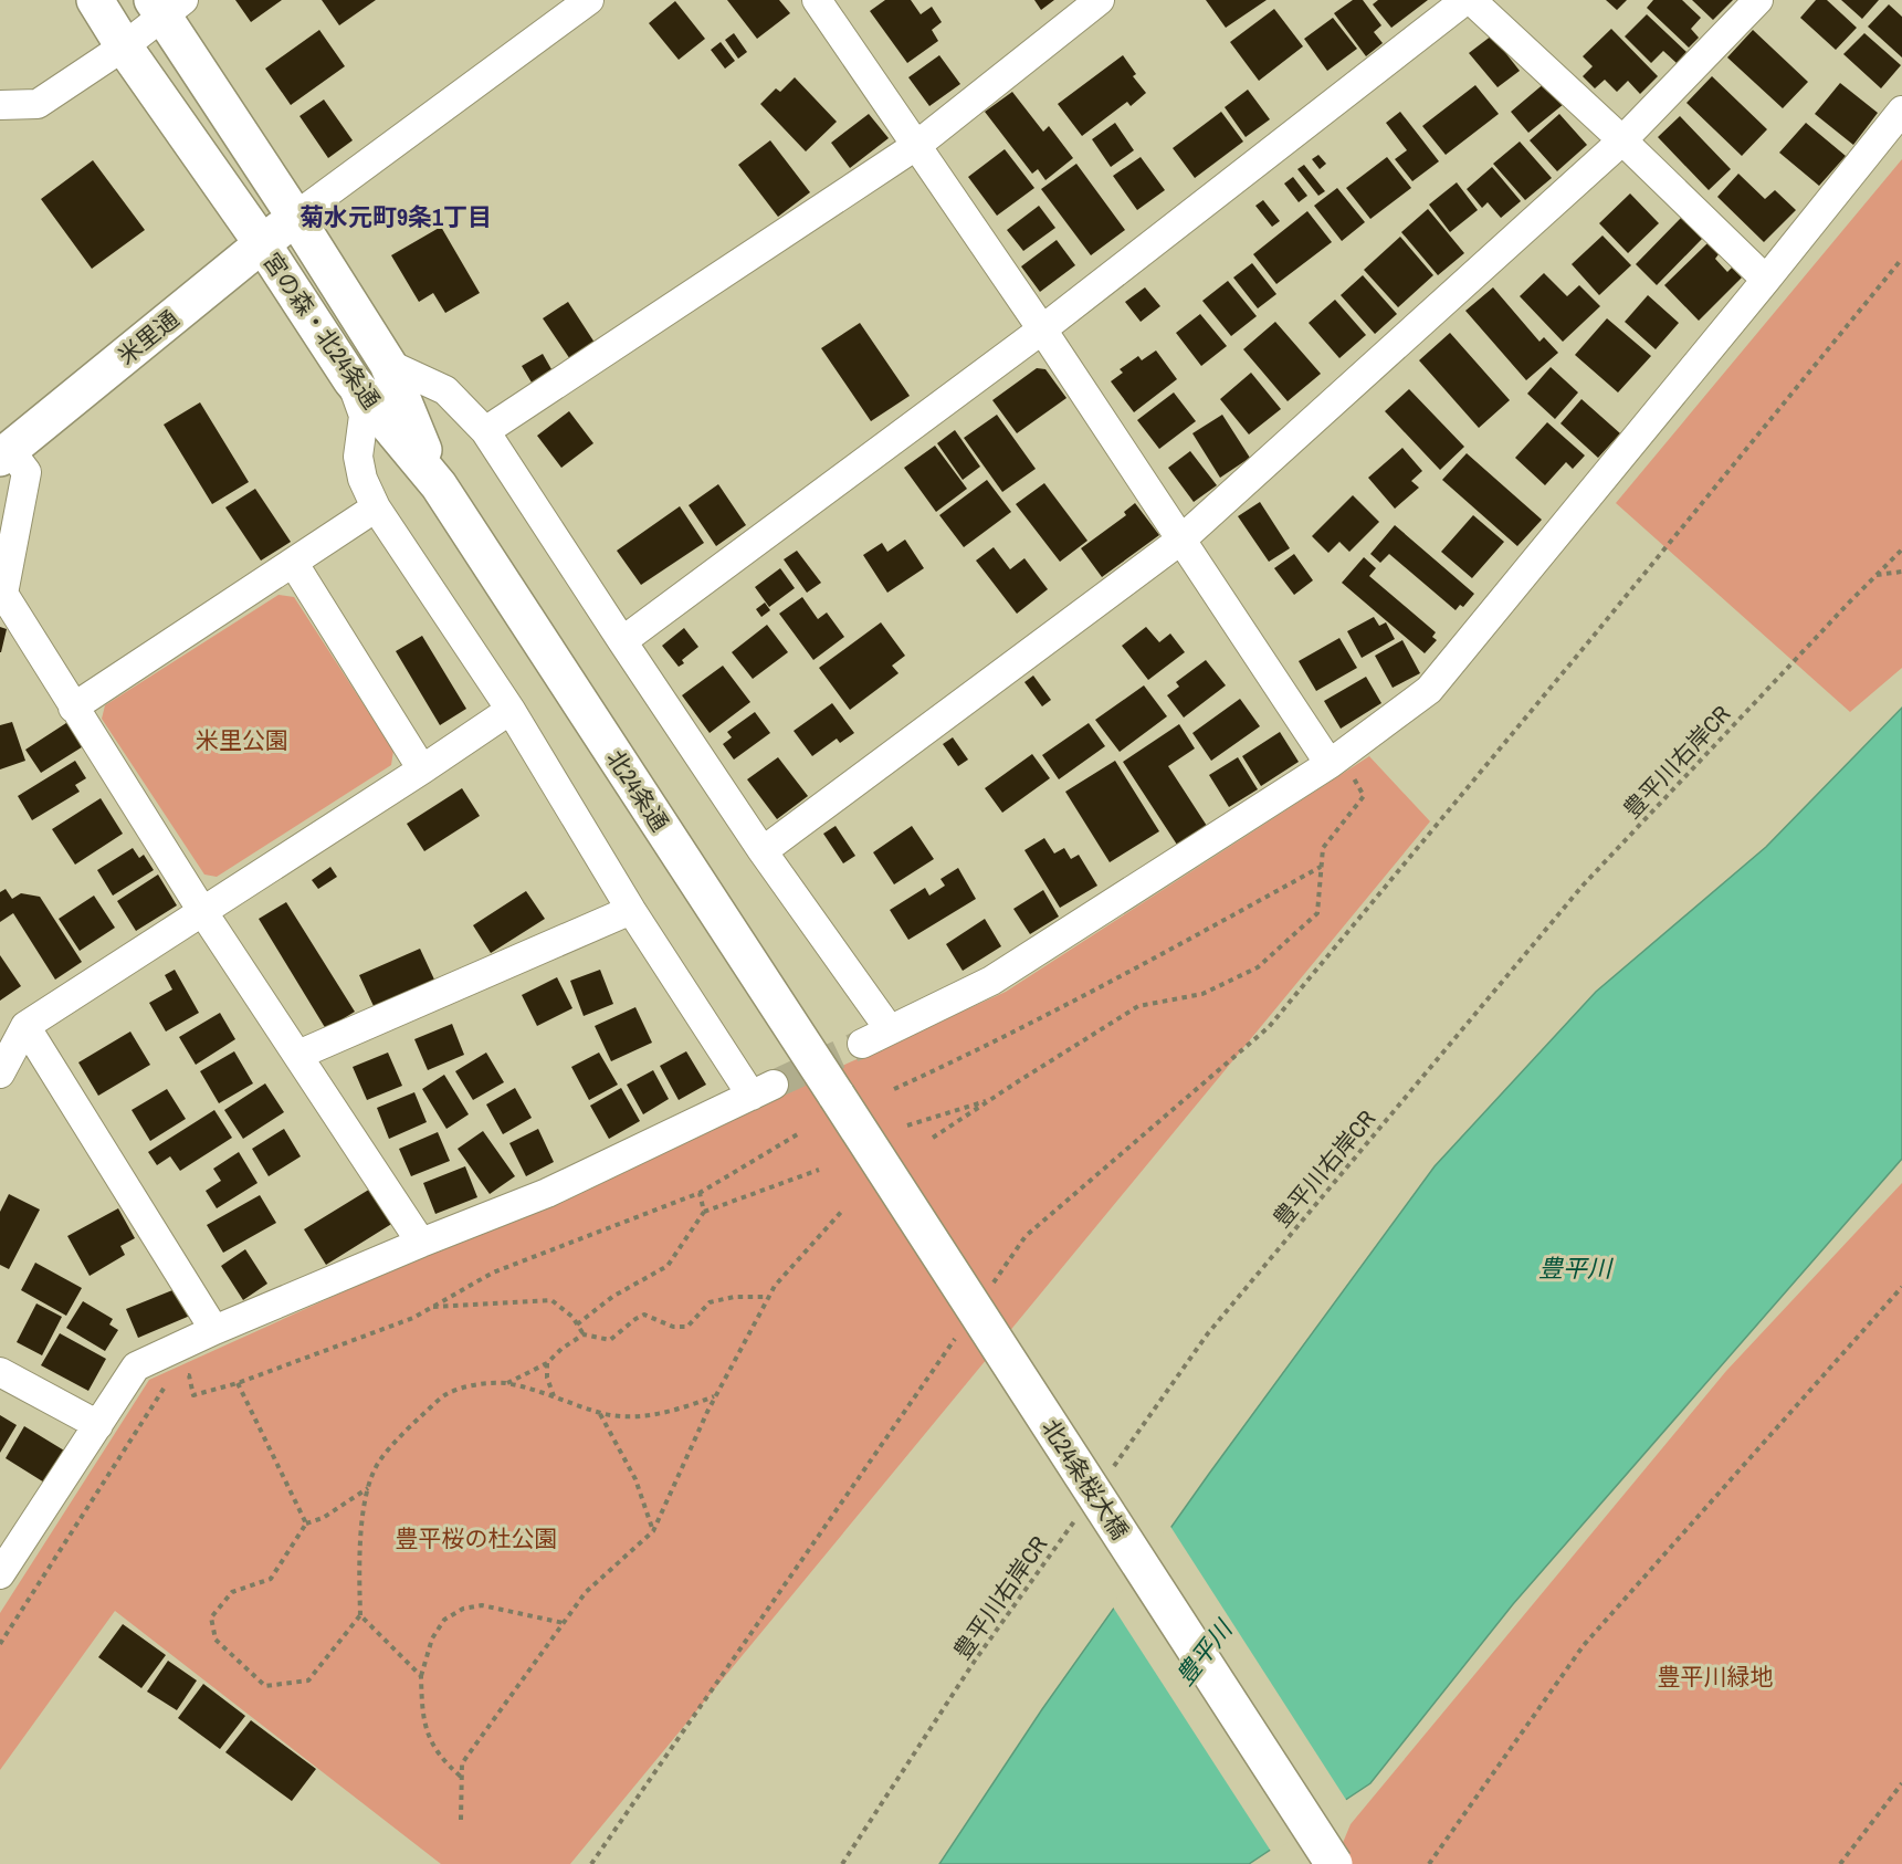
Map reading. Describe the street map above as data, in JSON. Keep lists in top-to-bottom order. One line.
{"streets":{"street":["宮の森・北24条通","米里通","北24条通","北24条桜大橋"],"path":["豊平川右岸CR"]},"crossings":[["宮の森・北24条通","米里通"],["宮の森・北24条通","北24条通"],["北24条通","北24条桜大橋"]],"districts":["菊水元町9条1丁目"],"water":["豊平川"],"parks":["米里公園","豊平桜の杜公園","豊平川緑地"]}
